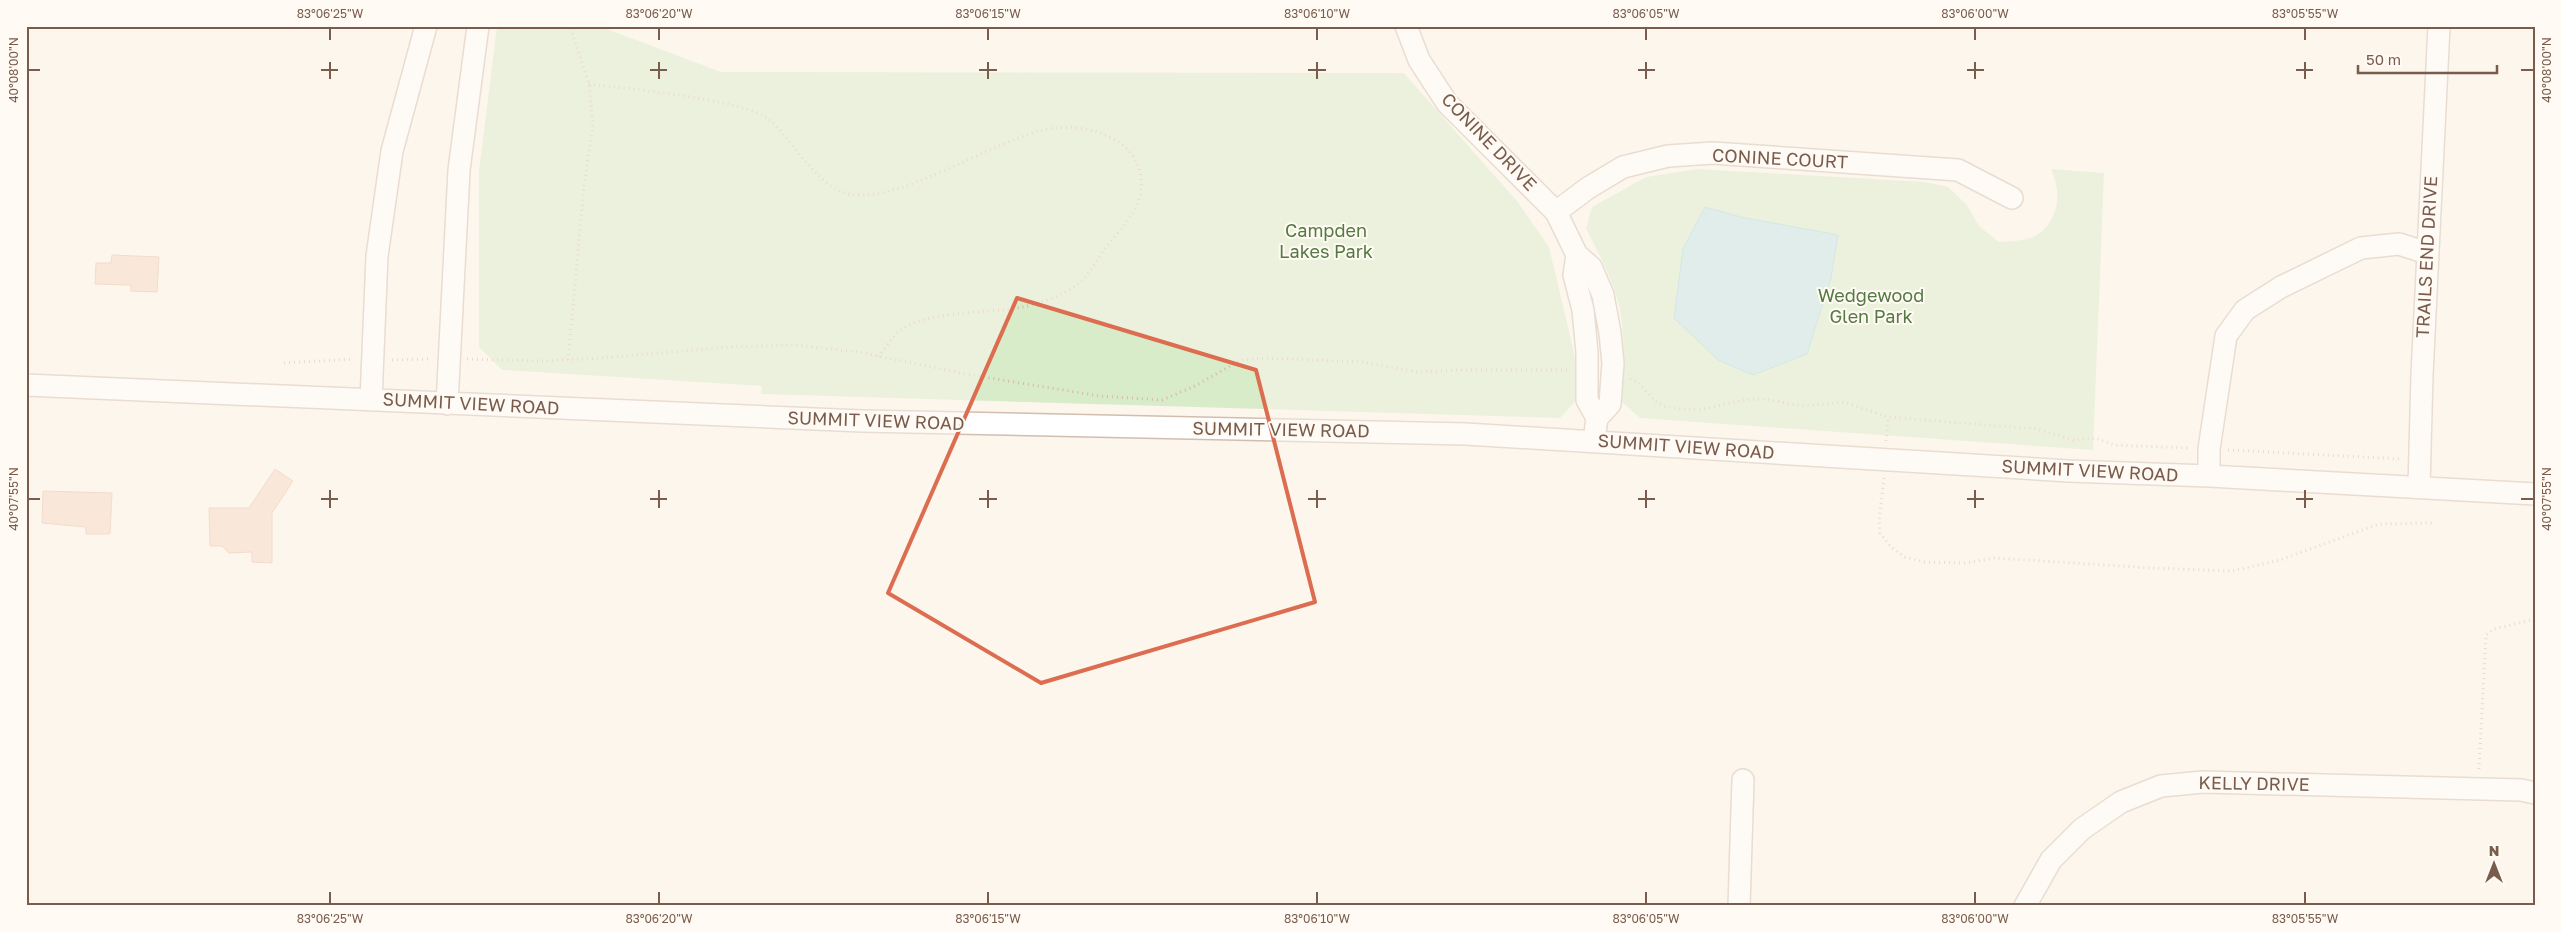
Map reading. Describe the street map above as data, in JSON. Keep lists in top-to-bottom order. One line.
{"streets":{"street":["CONINE DRIVE","CONINE COURT","TRAILS END DRIVE","SUMMIT VIEW ROAD","KELLY DRIVE"]},"crossings":[["CONINE DRIVE","CONINE COURT"],["CONINE DRIVE","SUMMIT VIEW ROAD"],["TRAILS END DRIVE","SUMMIT VIEW ROAD"]],"parks":["Campden Lakes Park","Wedgewood Glen Park"],"scale_bar":"50 m","north":"top","coordinates":["83°06'25\"W","83°06'20\"W","83°06'15\"W","83°06'10\"W","83°06'05\"W","83°06'00\"W","83°05'55\"W","40°08'00\"N","40°07'55\"N"]}
